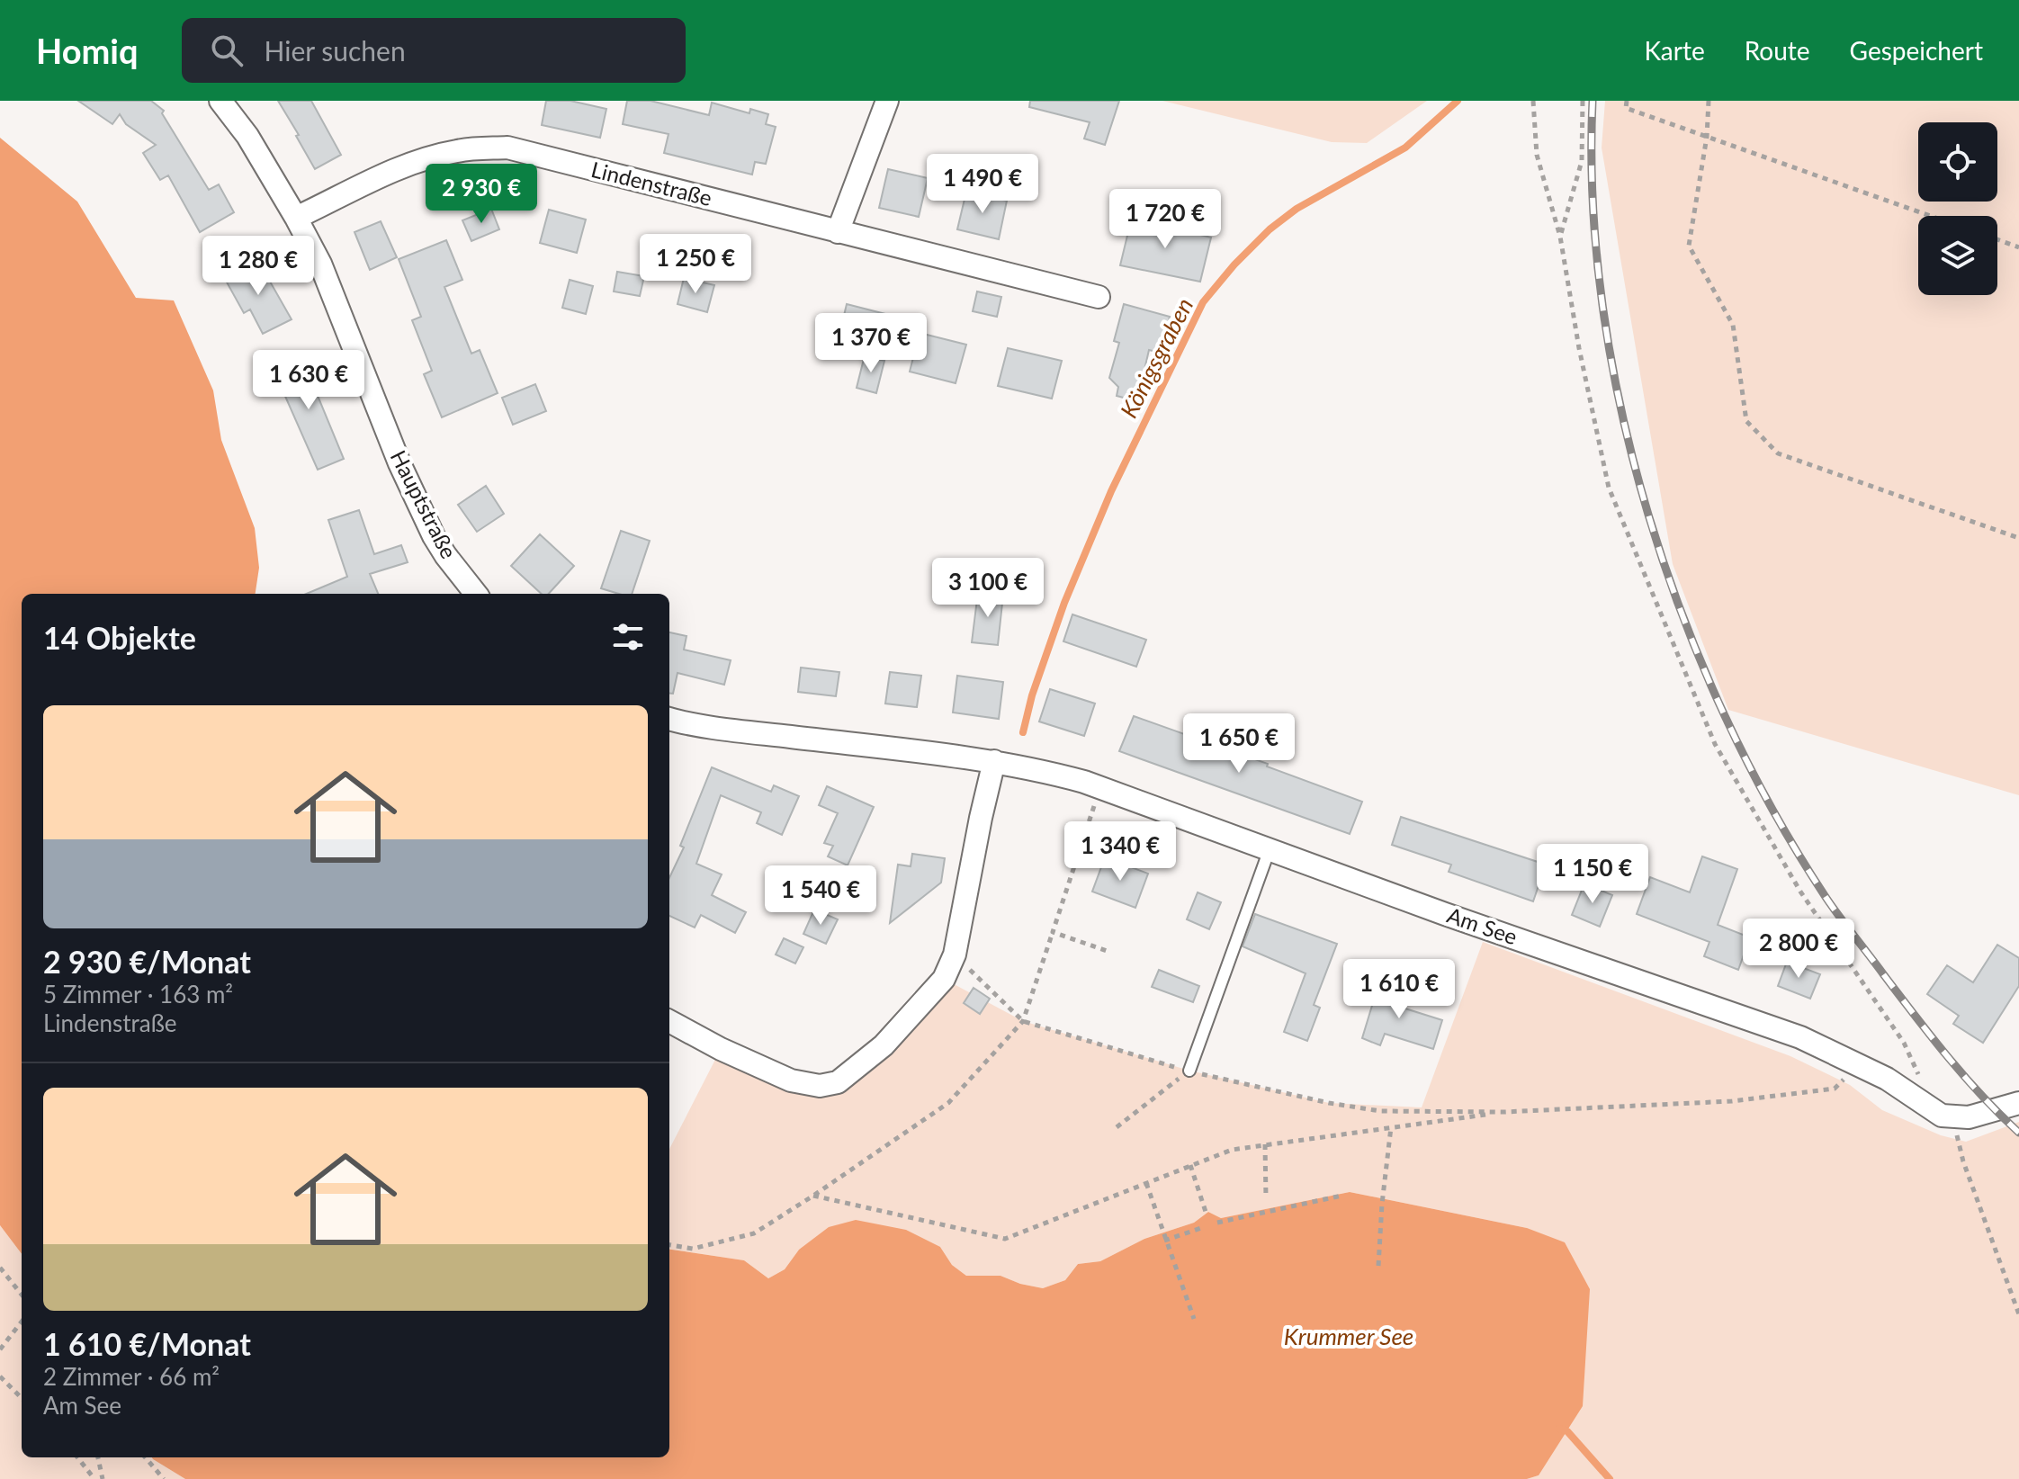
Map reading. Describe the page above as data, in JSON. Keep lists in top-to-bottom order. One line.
{"streets":{"street":["Lindenstraße","Hauptstraße","Am See"]},"crossings":[["Lindenstraße","Hauptstraße"]],"water":["Königsgraben","Krummer See"],"page":{"header":"Homiq","search":"Hier suchen","nav":["Karte","Route","Gespeichert"],"price":["1 490 €","2 930 €","1 720 €","1 250 €","1 280 €","1 370 €","1 630 €","3 100 €","1 650 €","1 340 €","1 150 €","1 540 €","2 800 €","1 610 €"],"heading":"14 Objekte","list":[{"name":"2 930 €/Monat","note":"5 Zimmer · 163 m² · Lindenstraße"},{"name":"1 610 €/Monat","note":"2 Zimmer · 66 m² · Am See"}]}}
